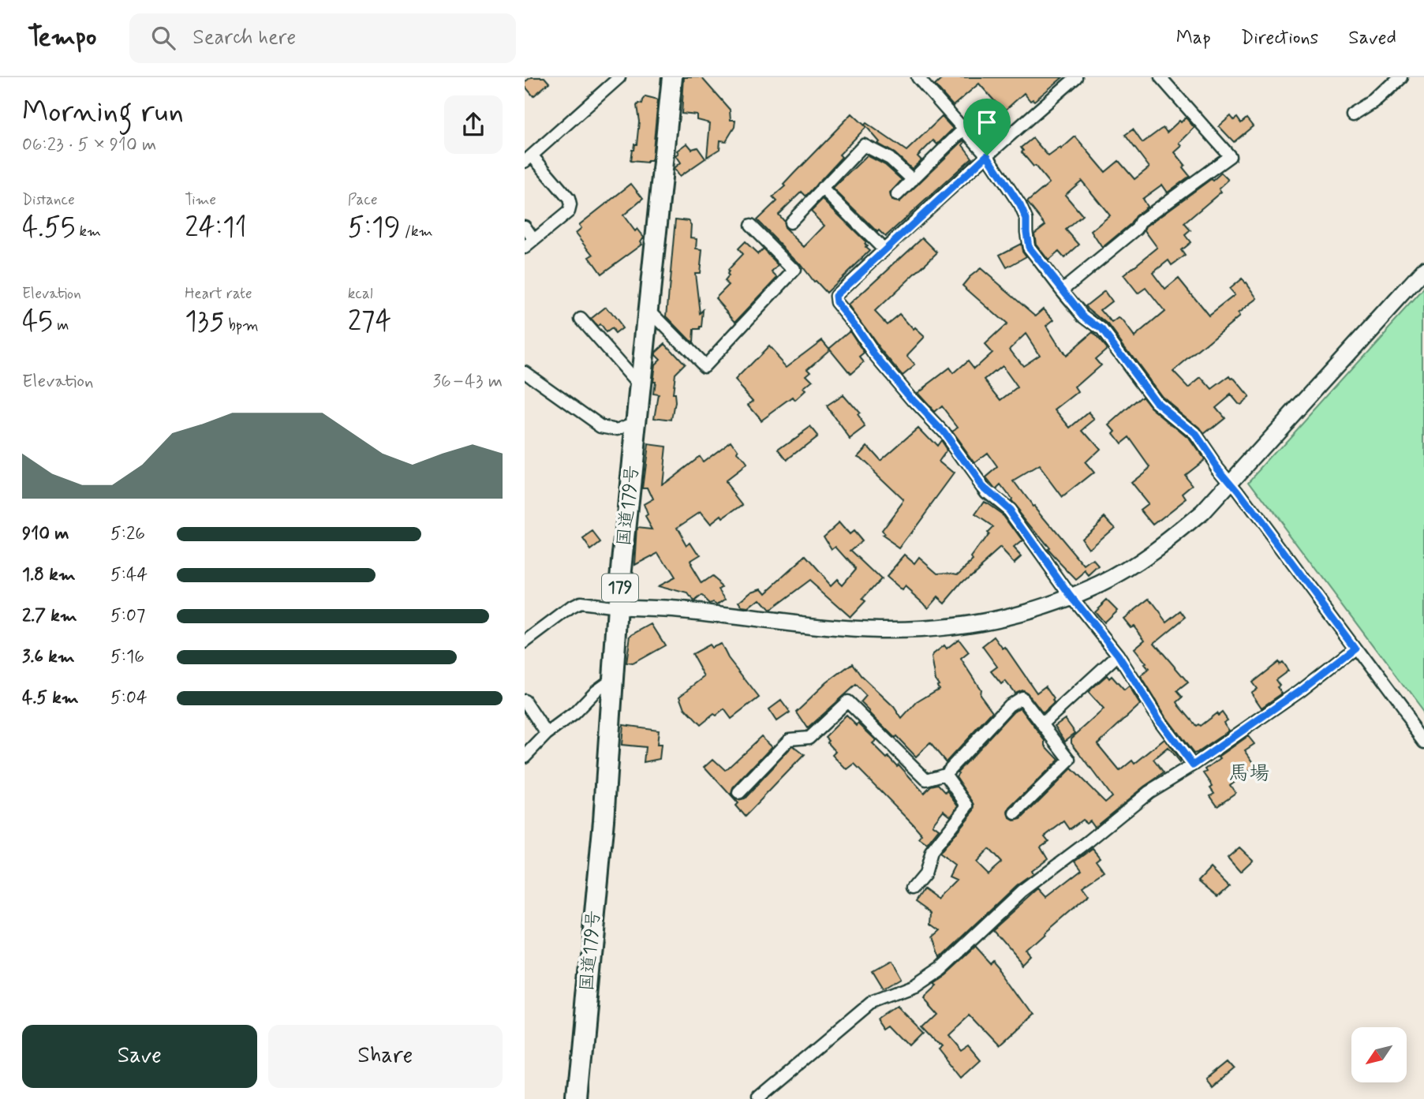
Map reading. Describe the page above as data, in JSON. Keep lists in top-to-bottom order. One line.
{"streets":{"highway":["国道179号","179"]},"districts":["馬場"],"north":"bottom left","page":{"header":"Tempo","search":"Search here","nav":["Map","Directions","Saved"],"heading":["Morning run","06:23 · 5 × 910 m"],"stats":[["Distance","4.55 km"],["Time","24:11"],["Pace","5:19 /km"],["Elevation","45 m"],["Heart rate","135 bpm"],["kcal","274"]],"chart":["Elevation","36–43 m"],"list":[{"name":"910 m","note":"5:26"},{"name":"1.8 km","note":"5:44"},{"name":"2.7 km","note":"5:07"},{"name":"3.6 km","note":"5:16"},{"name":"4.5 km","note":"5:04"}],"buttons":["Save","Share"]}}
